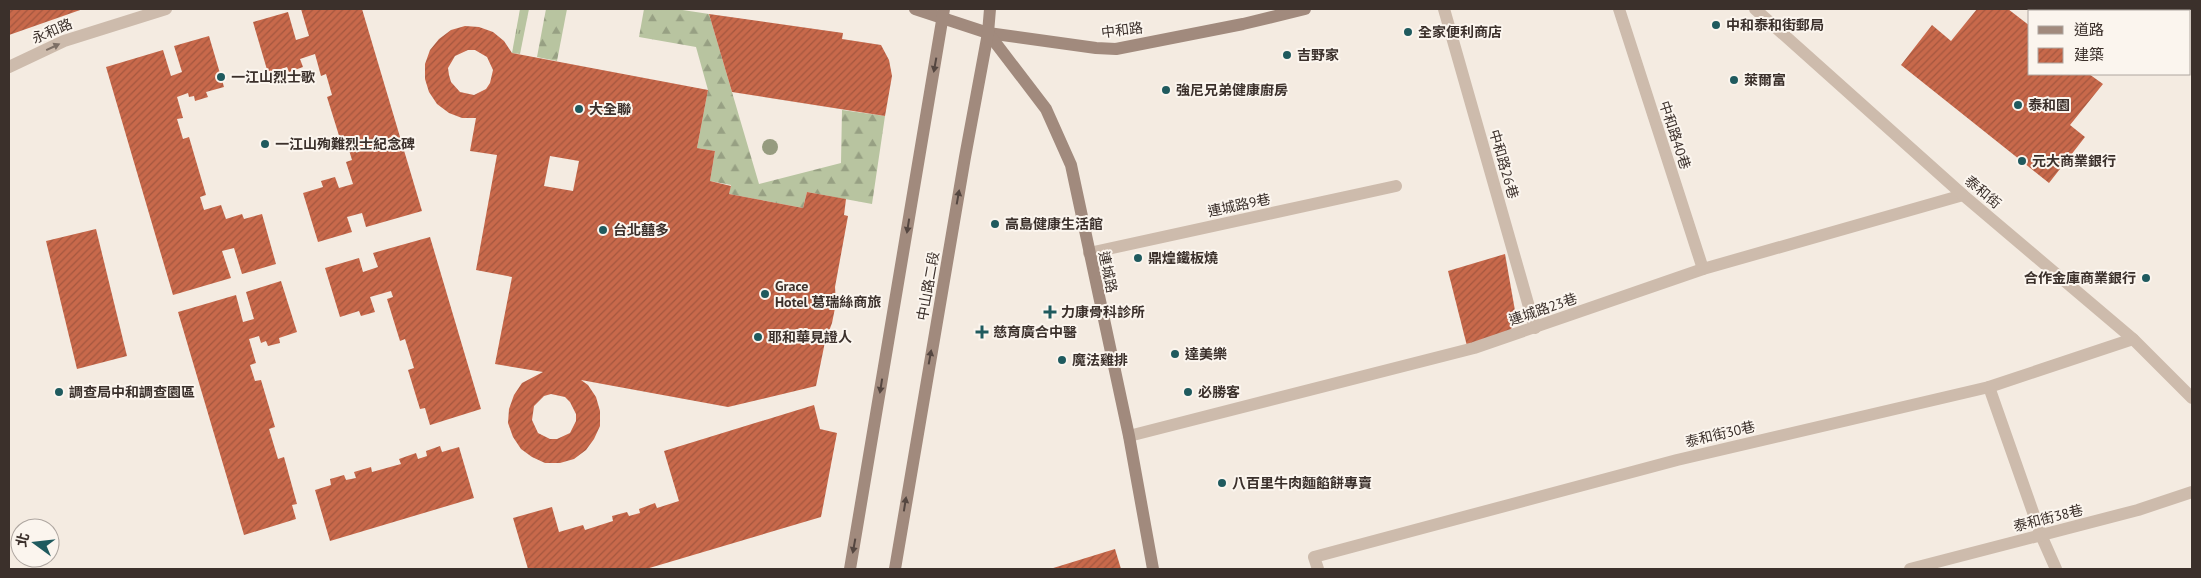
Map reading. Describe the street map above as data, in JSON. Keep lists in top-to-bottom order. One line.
{"streets":{"street":["中和路","永和路","中和路40巷","中和路26巷","泰和街","連城路9巷","連城路","中山路二段","連城路23巷","泰和街30巷","泰和街38巷"]},"crossings":[["中和路","連城路"],["中和路","中山路二段"],["中和路40巷","連城路23巷"],["中和路26巷","連城路23巷"],["泰和街","連城路23巷"],["泰和街","泰和街30巷"],["連城路9巷","連城路"],["連城路","中山路二段"],["連城路","連城路23巷"]],"one_way":["永和路"],"places":{"other":["中和泰和街郵局","全家便利商店","吉野家","一江山烈士歌","萊爾富","強尼兄弟健康廚房","泰和園","大全聯","一江山殉難烈士紀念碑","元大商業銀行","高島健康生活館","台北囍多","鼎煌鐵板燒","合作金庫商業銀行","Grace Hotel 葛瑞絲商旅","耶和華見證人","達美樂","魔法雞排","調查局中和調查園區","必勝客","八百里牛肉麵餡餅專賣"],"health":["力康骨科診所","慈育廣合中醫"]},"legend":["道路","建築"],"north":"left"}
